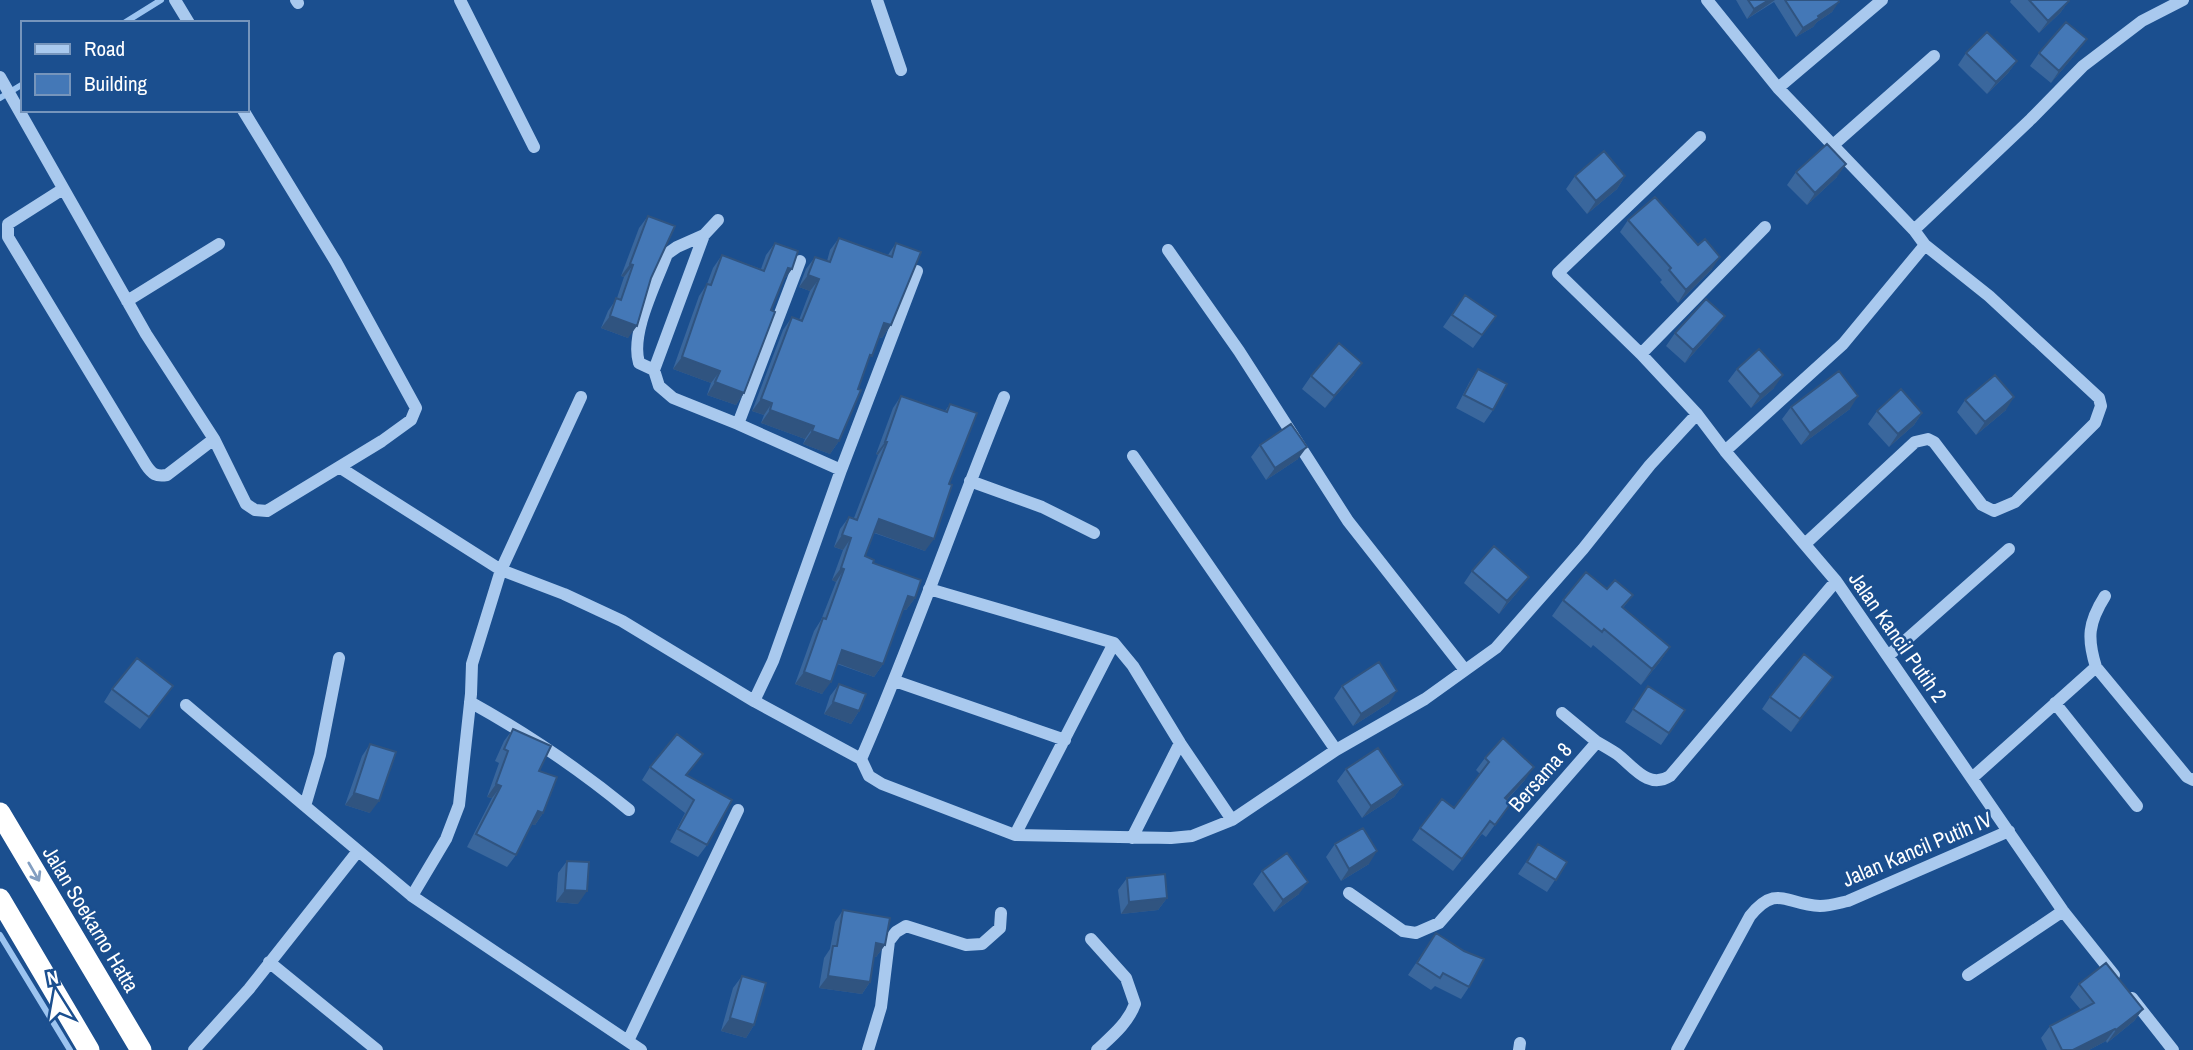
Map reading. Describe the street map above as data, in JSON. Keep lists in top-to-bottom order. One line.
{"streets":{"highway":["Jalan Soekarno Hatta"],"street":["Jalan Kancil Putih 2","Bersama 8","Jalan Kancil Putih IV"]},"crossings":[["Jalan Kancil Putih 2","Bersama 8"],["Jalan Kancil Putih 2","Jalan Kancil Putih IV"]],"legend":["Road","Building"],"north":"top"}
